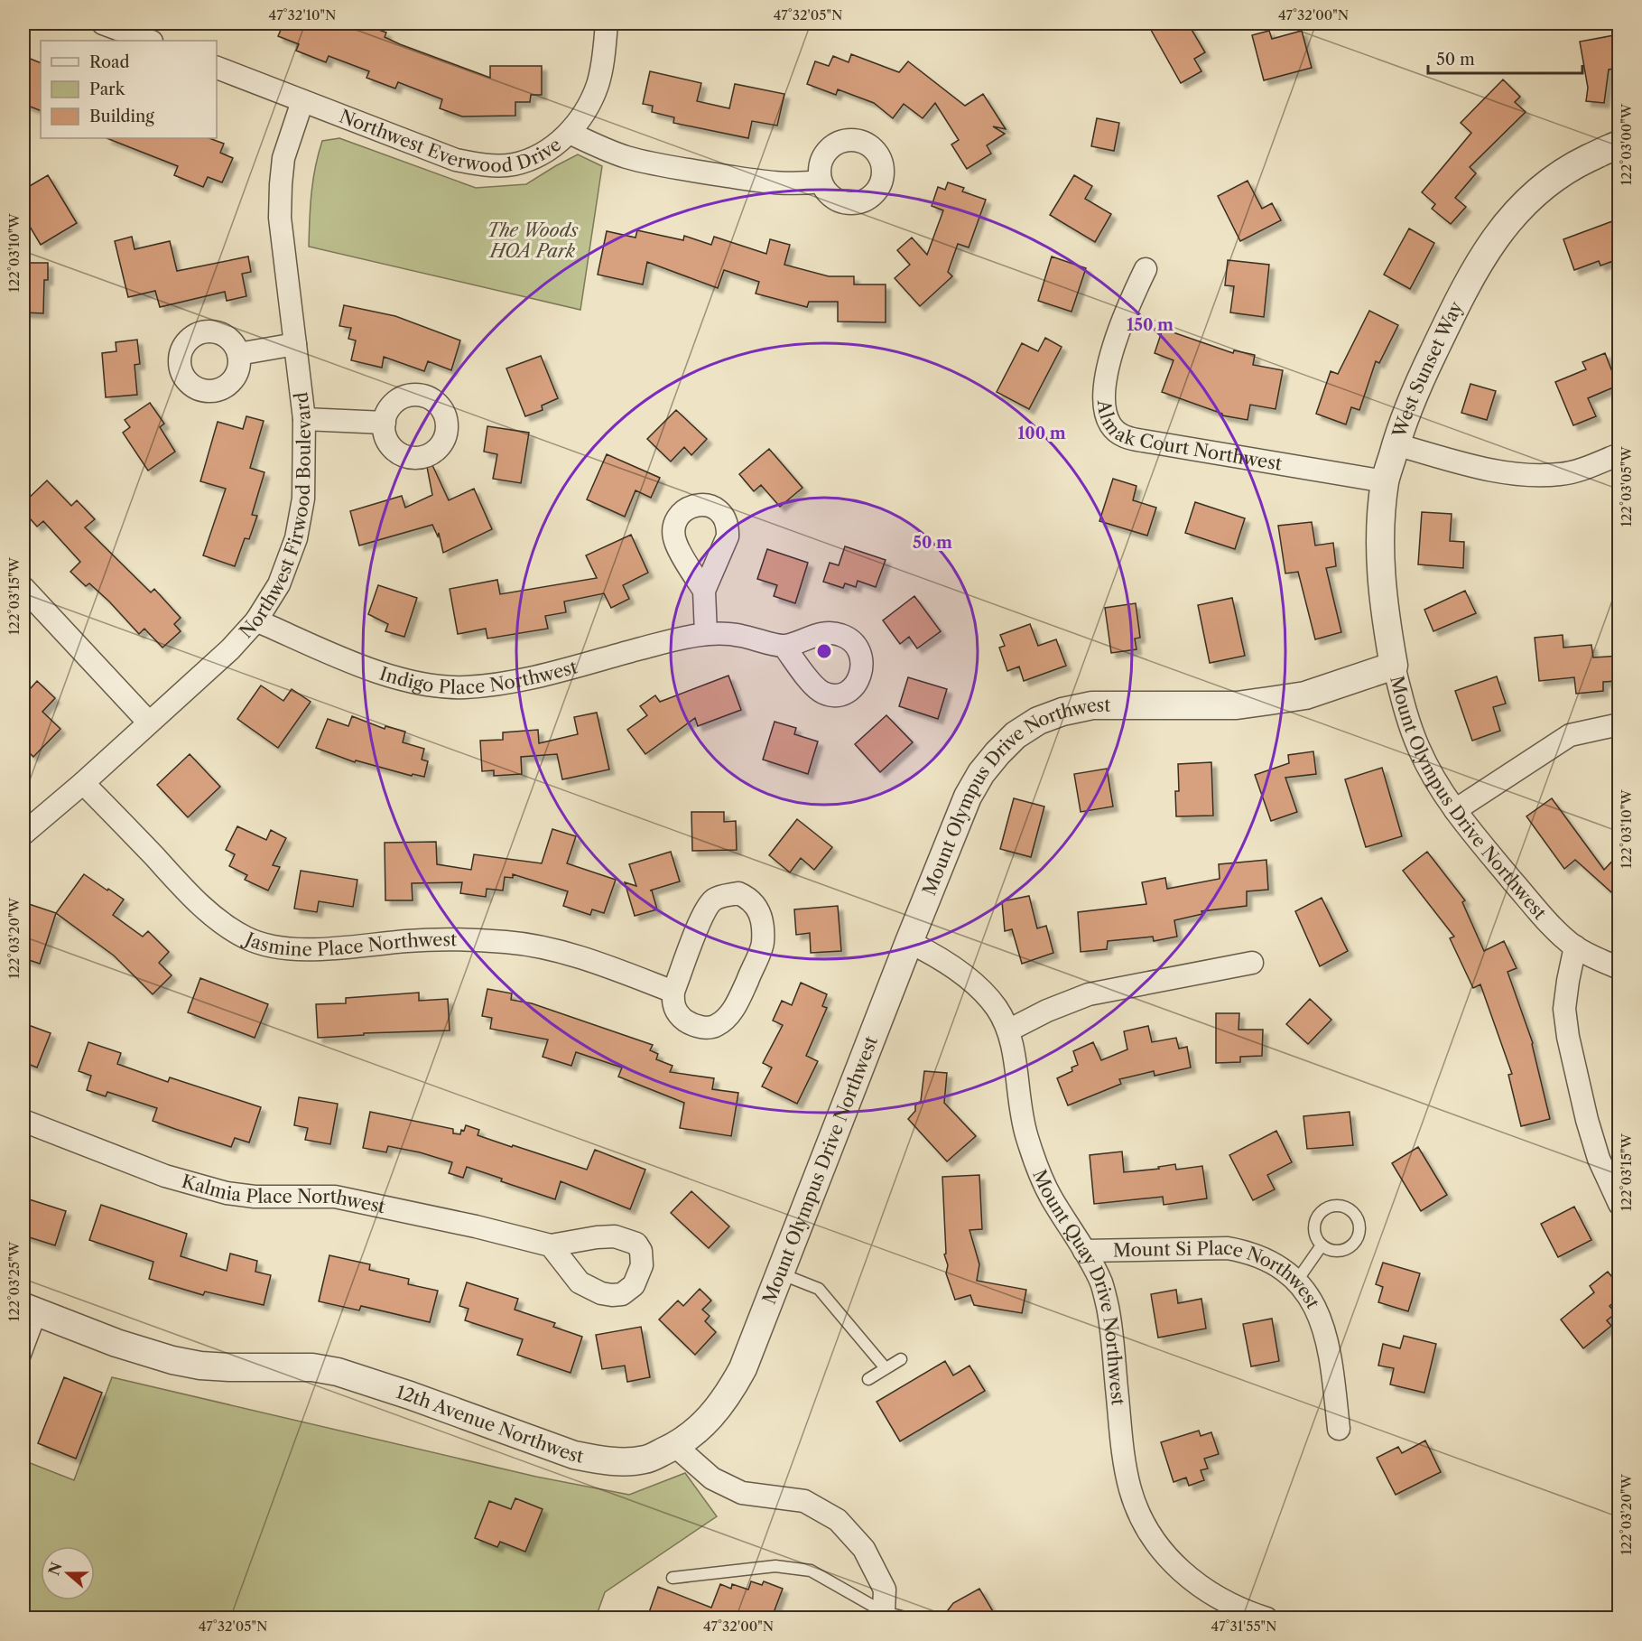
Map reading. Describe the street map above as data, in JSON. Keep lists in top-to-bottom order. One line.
{"streets":{"street":["Northwest Everwood Drive","West Sunset Way","Almak Court Northwest","Northwest Firwood Boulevard","Indigo Place Northwest","Mount Olympus Drive Northwest","Jasmine Place Northwest","Kalmia Place Northwest","Mount Si Place Northwest","Mount Quay Drive Northwest","12th Avenue Northwest"]},"crossings":[["Northwest Everwood Drive","Northwest Firwood Boulevard"],["West Sunset Way","Almak Court Northwest"],["West Sunset Way","Mount Olympus Drive Northwest"],["Northwest Firwood Boulevard","Indigo Place Northwest"],["Northwest Firwood Boulevard","Jasmine Place Northwest"],["Mount Olympus Drive Northwest","Mount Quay Drive Northwest"],["Mount Olympus Drive Northwest","12th Avenue Northwest"],["Mount Si Place Northwest","Mount Quay Drive Northwest"]],"parks":["The Woods HOA Park"],"legend":["Road","Park","Building"],"scale_bar":"50 m","north":"left","coordinates":["47°32'10\"N","47°32'05\"N","47°32'00\"N","122°03'00\"W","122°03'10\"W","122°03'05\"W","122°03'15\"W","122°03'20\"W","122°03'25\"W","47°31'55\"N"],"rings":["150 m","100 m","50 m"]}
